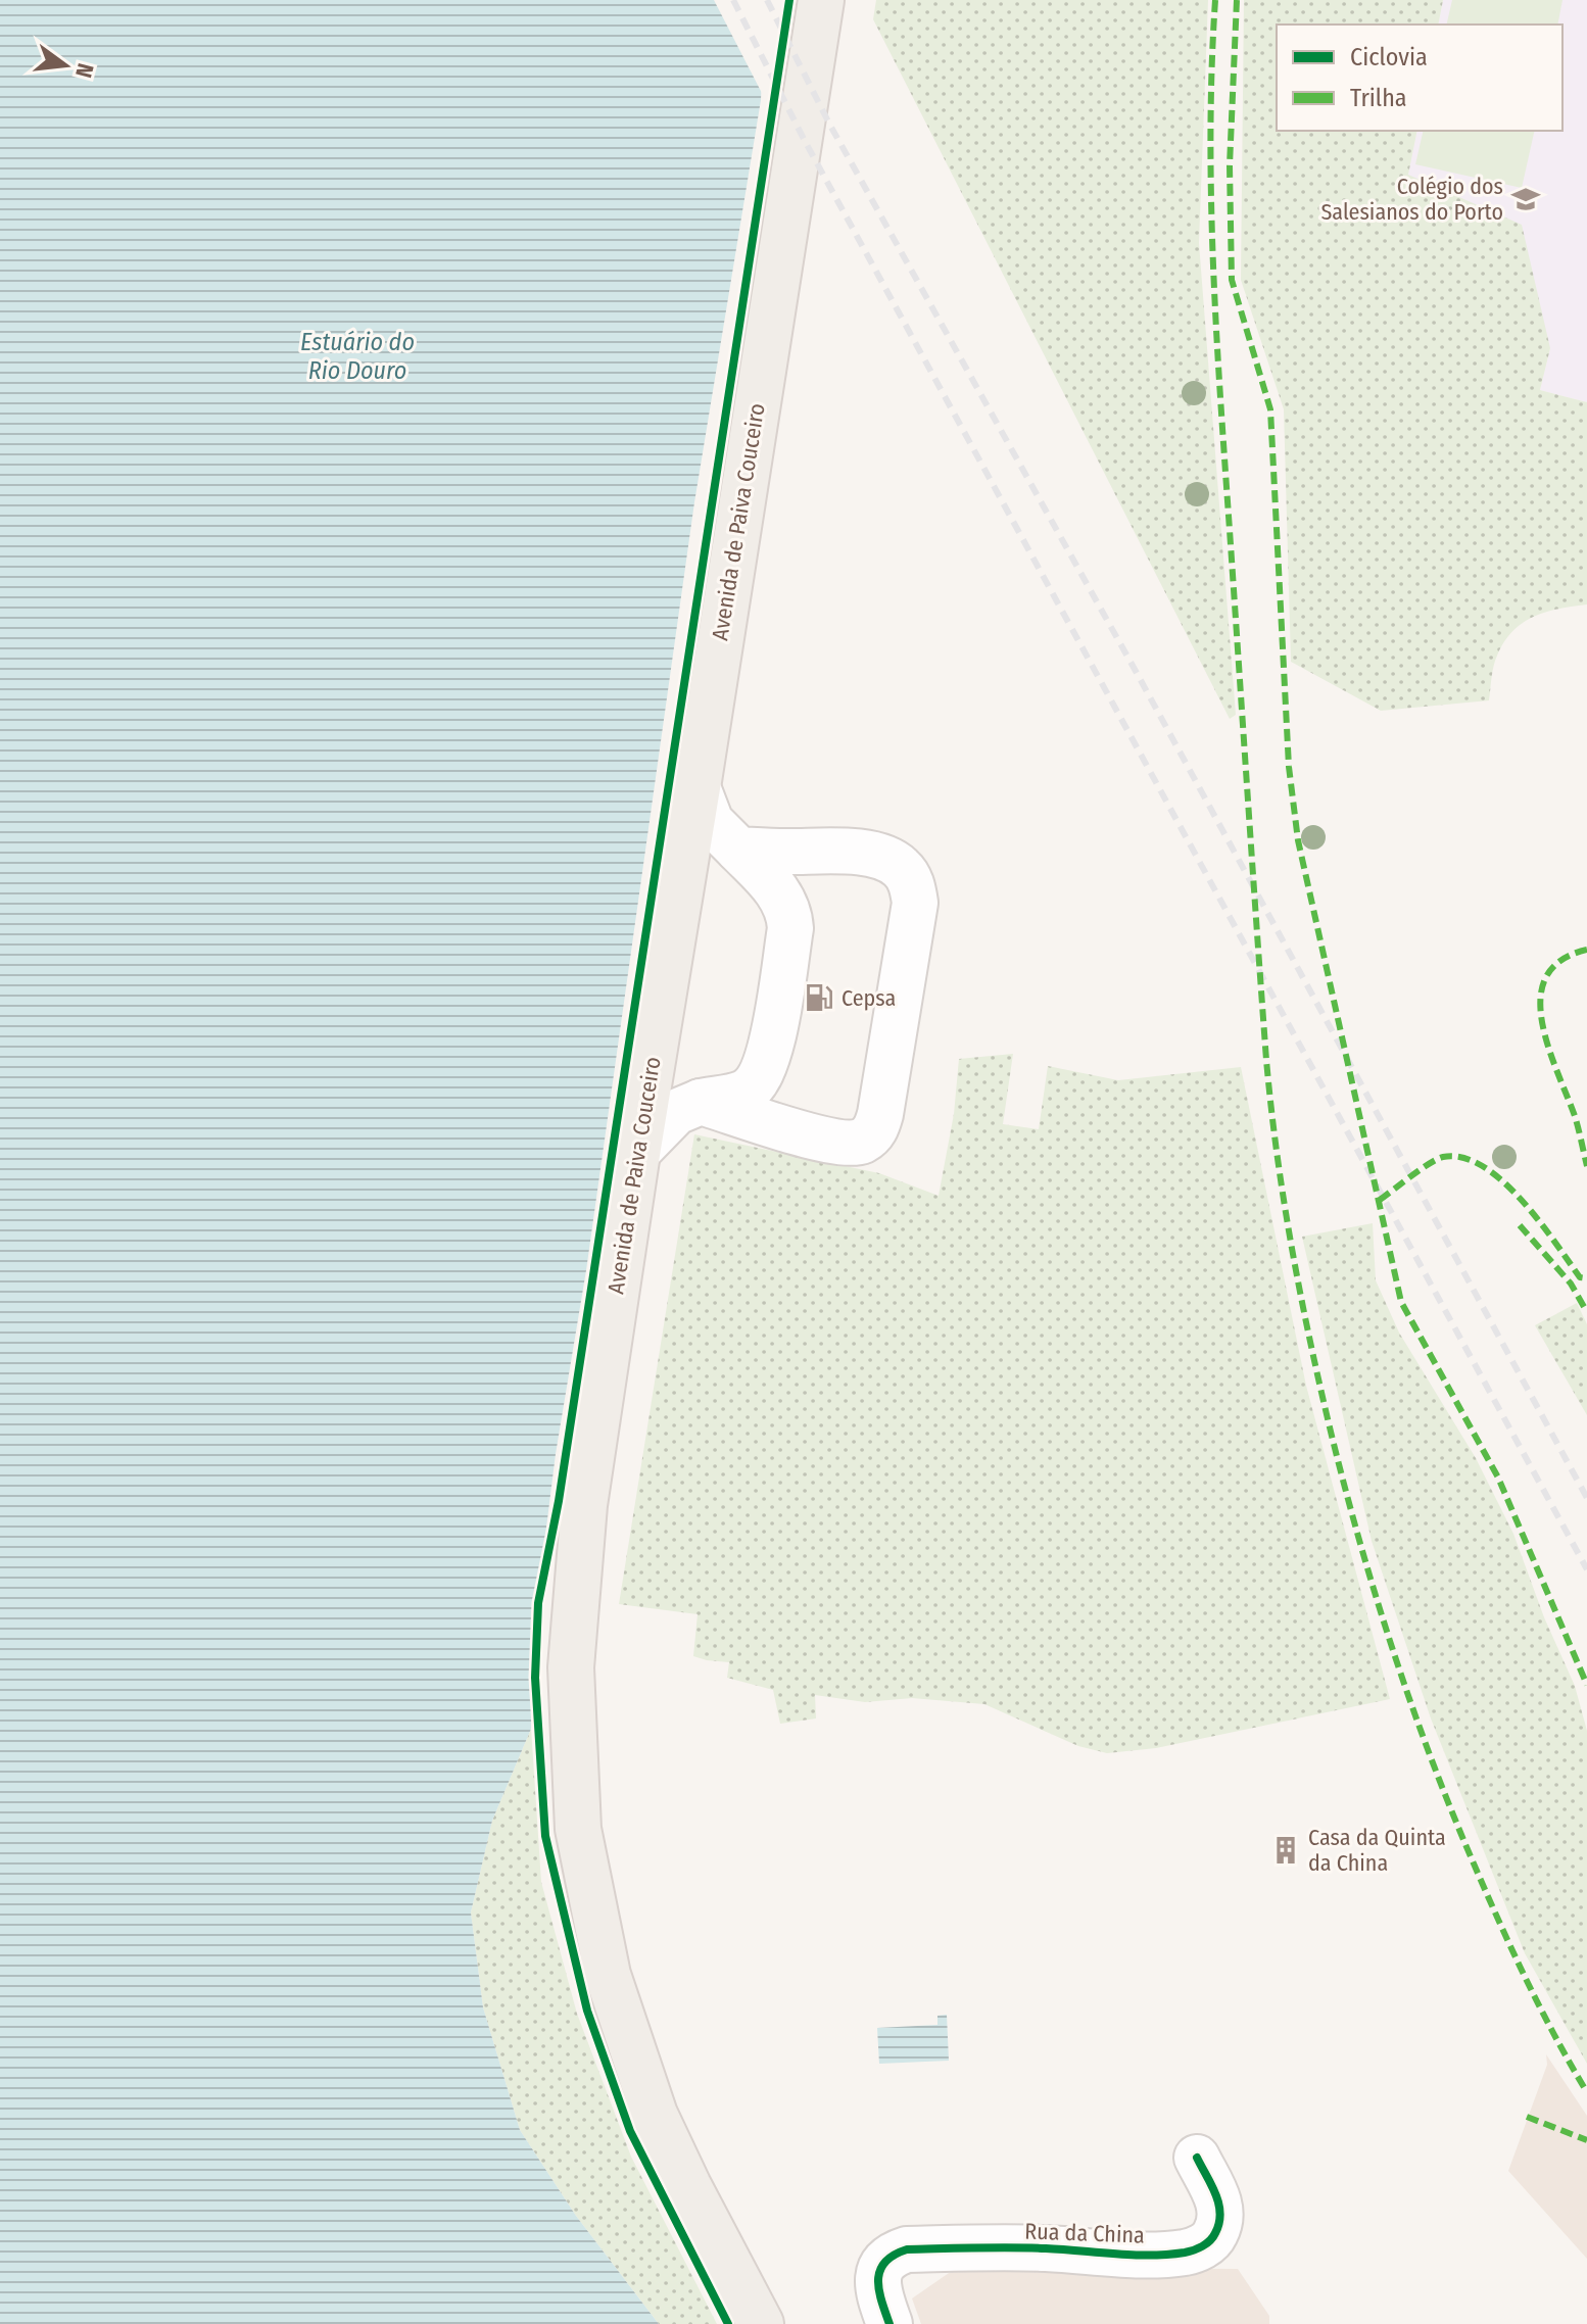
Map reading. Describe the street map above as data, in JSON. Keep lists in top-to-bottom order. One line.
{"streets":{"main road":["Avenida de Paiva Couceiro"],"street":["Rua da China"]},"water":["Estuário do Rio Douro"],"places":{"school or university":["Colégio dos Salesianos do Porto"],"fuel station":["Cepsa"],"building":["Casa da Quinta da China"]},"legend":["Ciclovia","Trilha"],"north":"right"}
